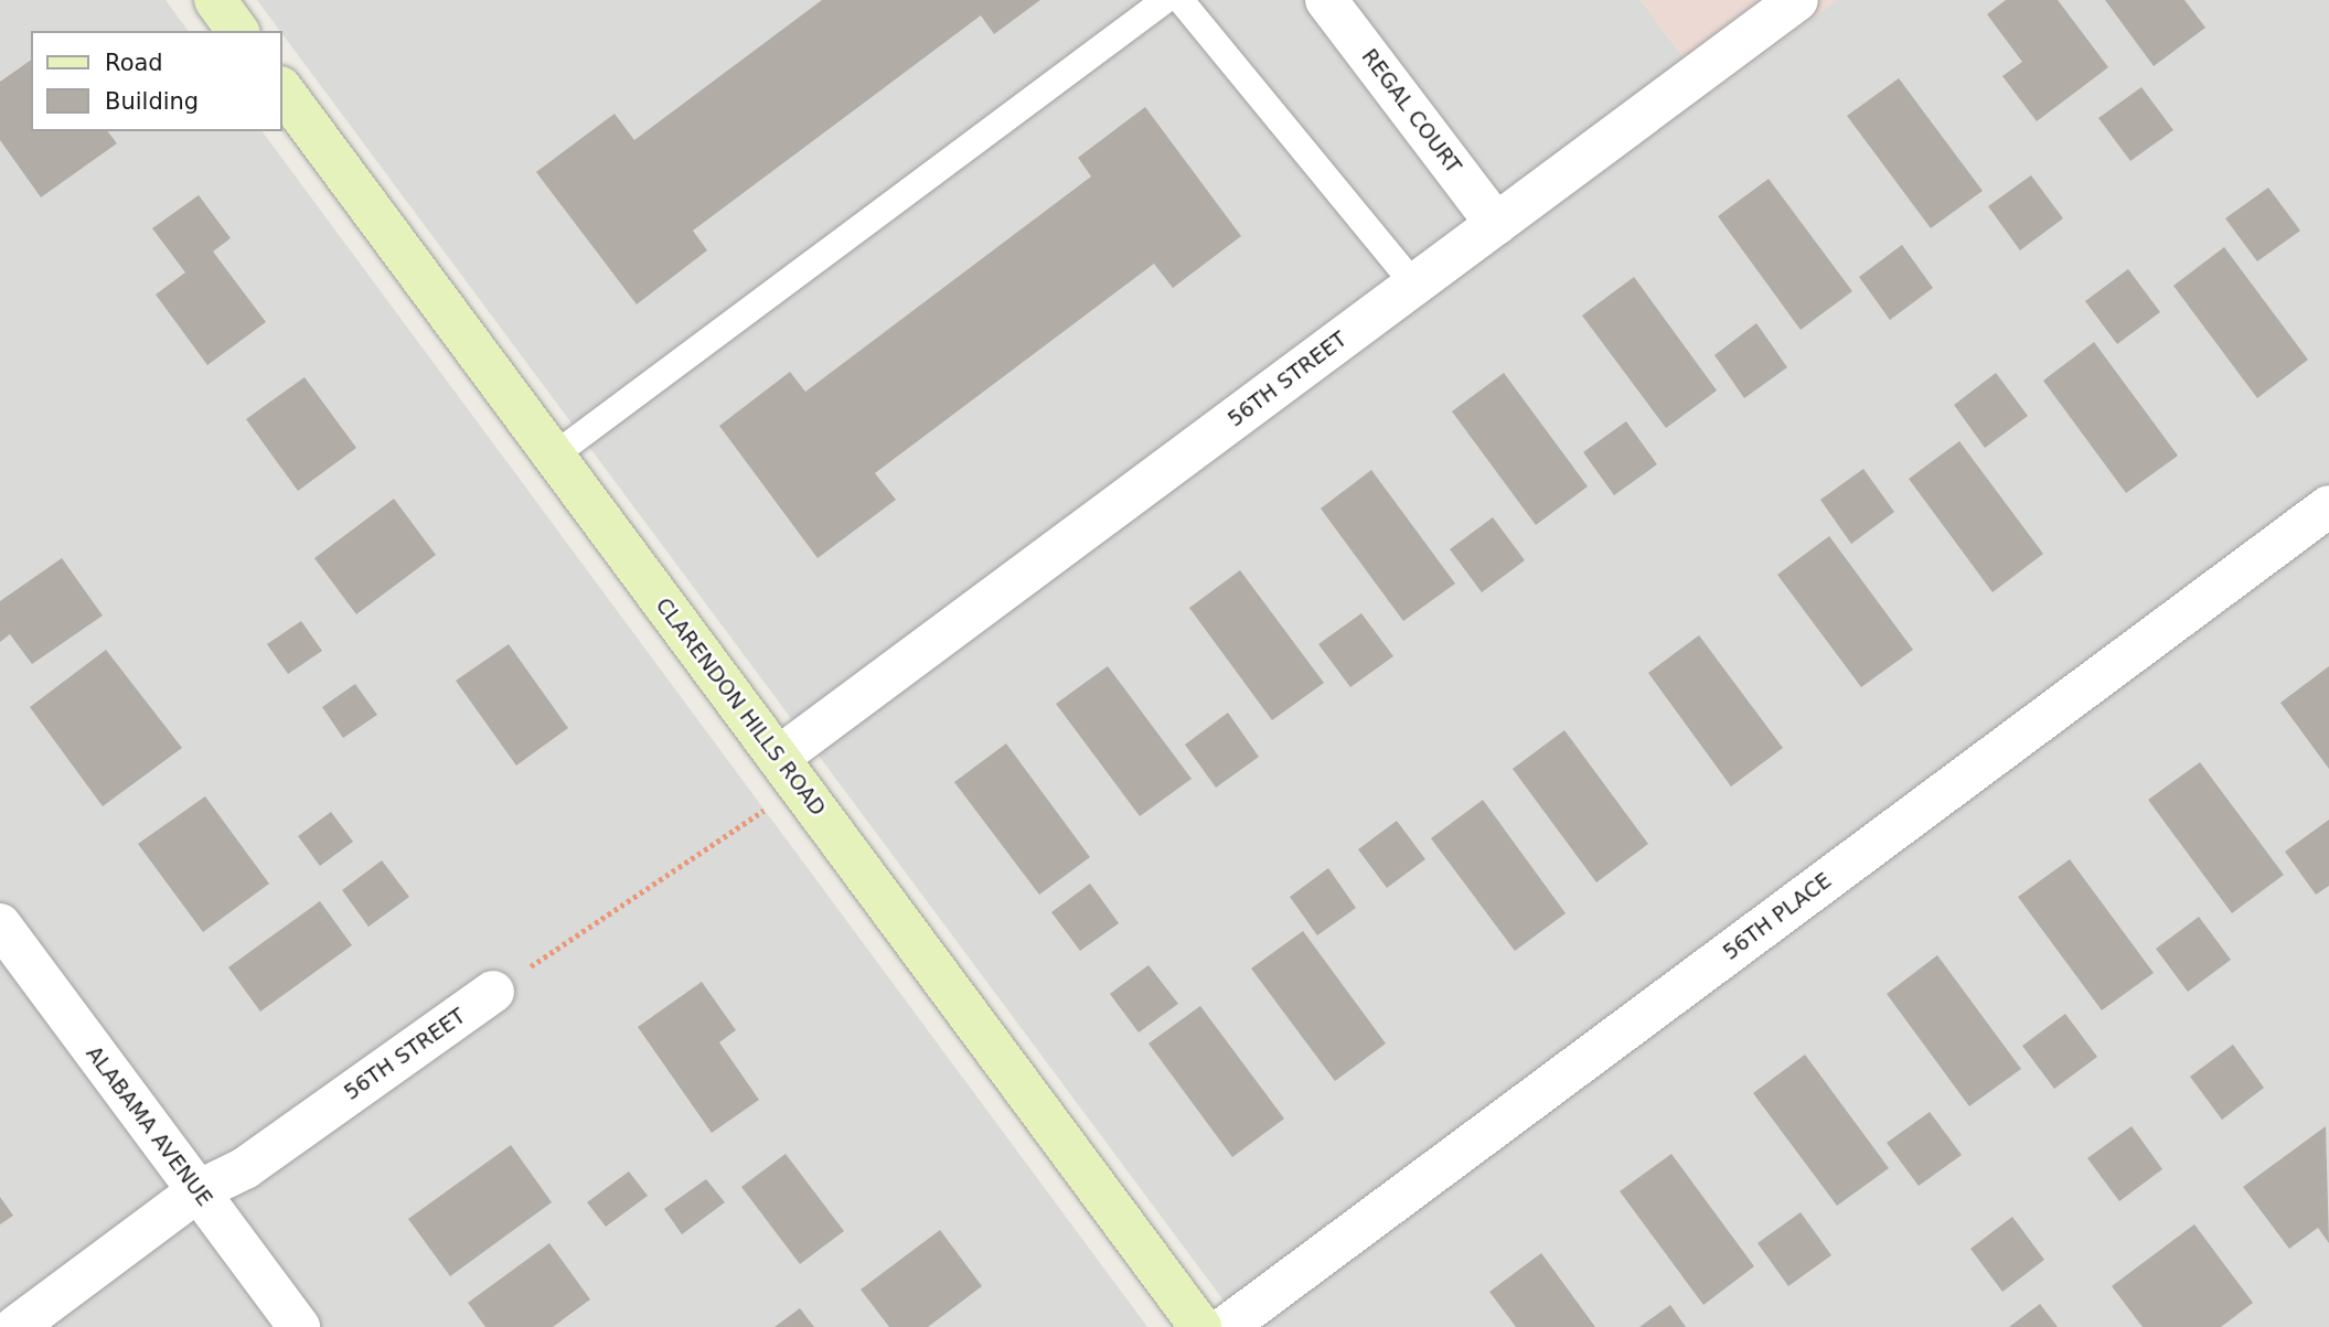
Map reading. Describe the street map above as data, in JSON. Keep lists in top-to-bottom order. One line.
{"streets":{"street":["REGAL COURT","56TH STREET","CLARENDON HILLS ROAD","56TH PLACE","ALABAMA AVENUE"]},"crossings":[["REGAL COURT","56TH STREET"],["56TH STREET","CLARENDON HILLS ROAD"],["56TH STREET","ALABAMA AVENUE"]],"legend":["Road","Building"]}
